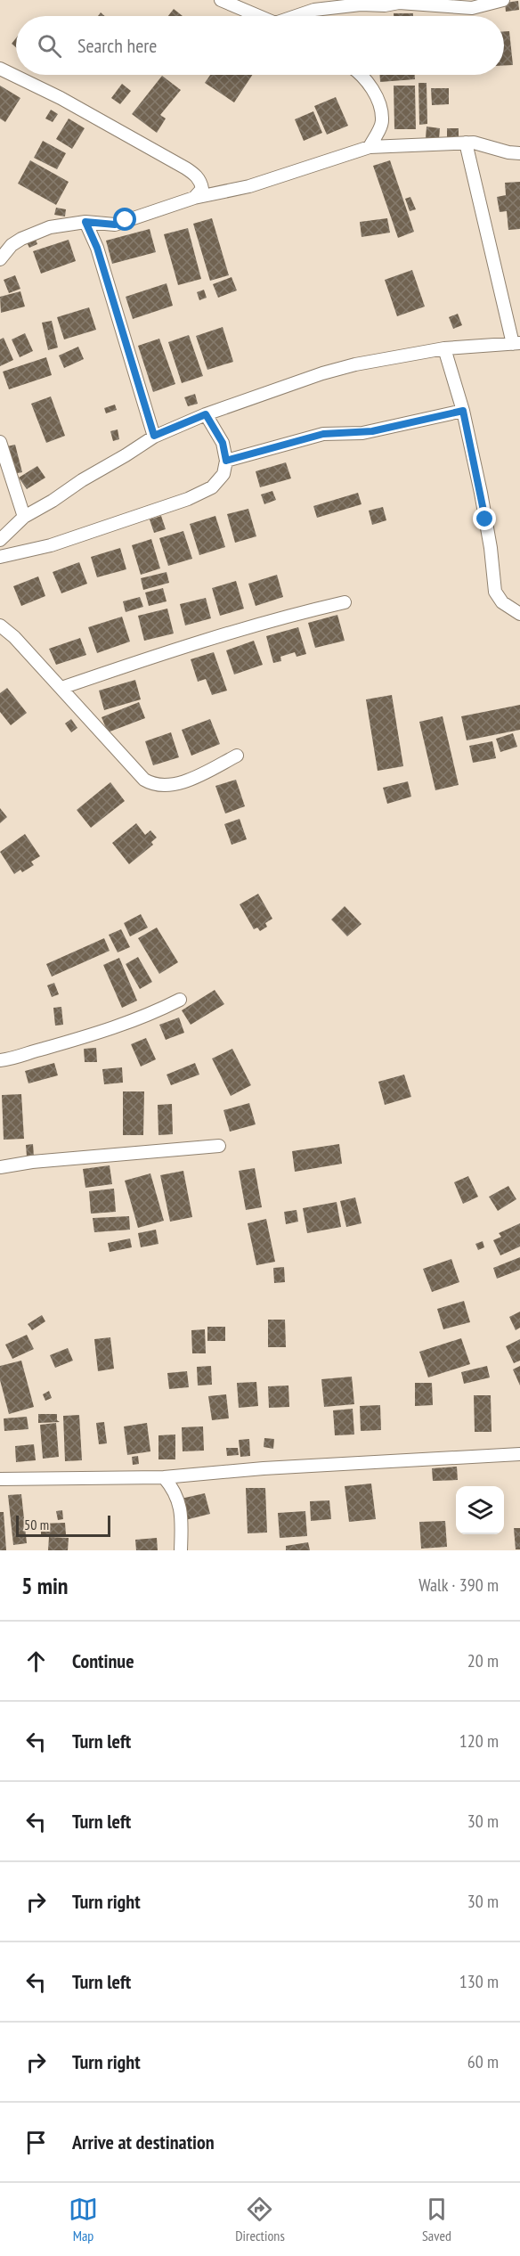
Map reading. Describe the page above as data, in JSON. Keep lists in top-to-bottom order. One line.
{"scale_bar":"50 m","page":{"search":"Search here","scale":"50 m","heading":["5 min","Walk · 390 m"],"list":[["Continue","20 m"],["Turn left","120 m"],["Turn left","30 m"],["Turn right","30 m"],["Turn left","130 m"],["Turn right","60 m"],"Arrive at destination"],"nav":["Map","Directions","Saved"]}}
